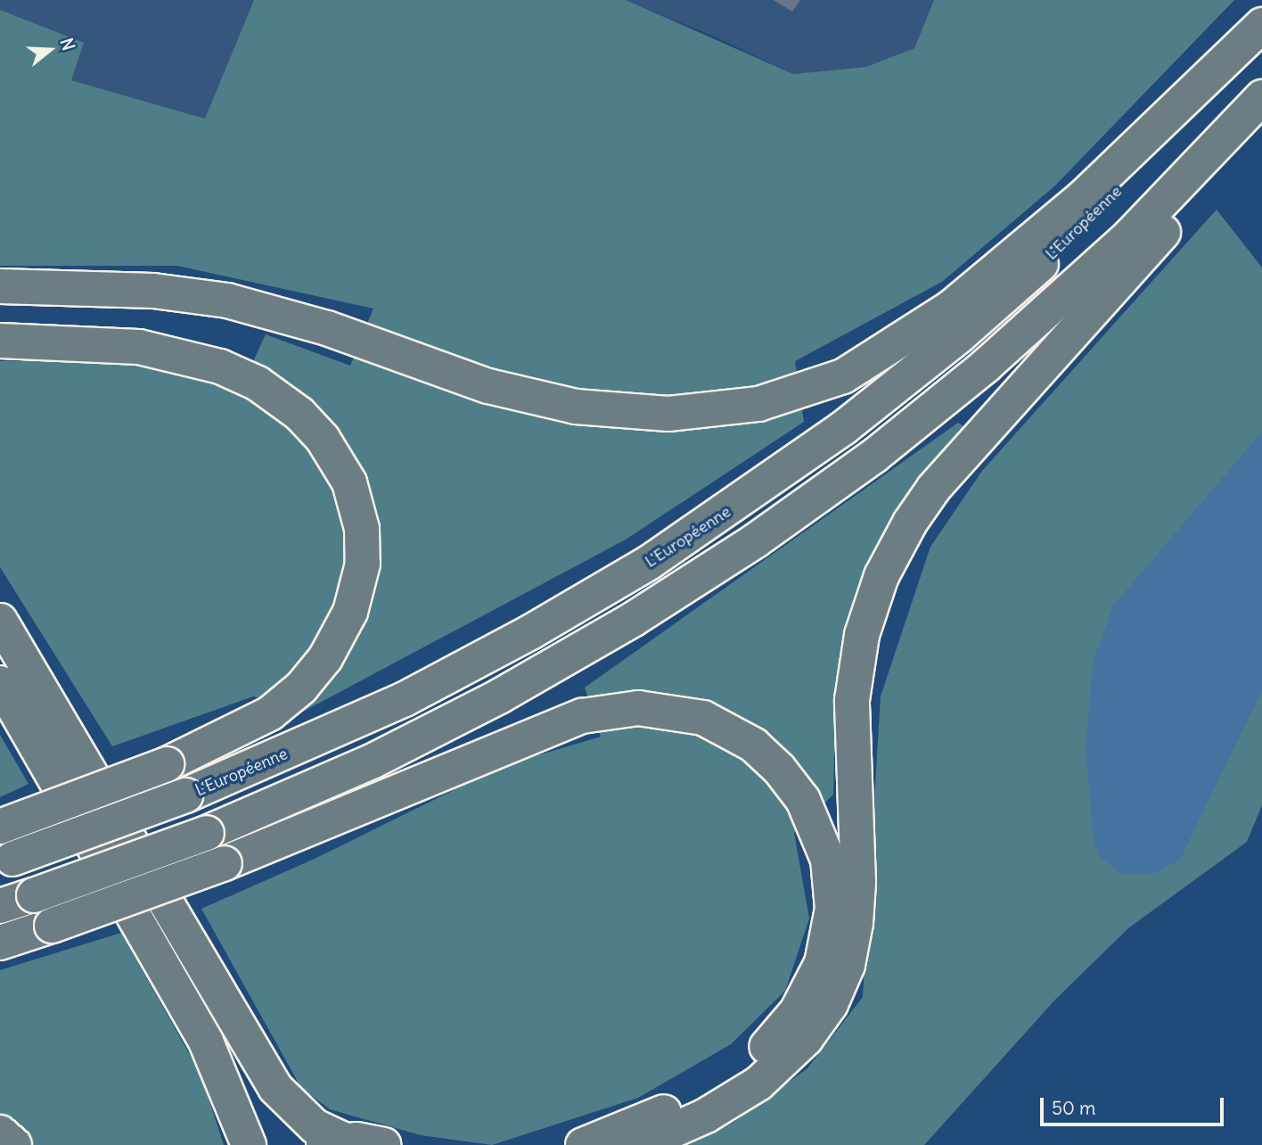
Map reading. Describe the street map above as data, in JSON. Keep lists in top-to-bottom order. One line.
{"streets":{"main road":["L'Européenne"]},"scale_bar":"50 m","north":"right"}
